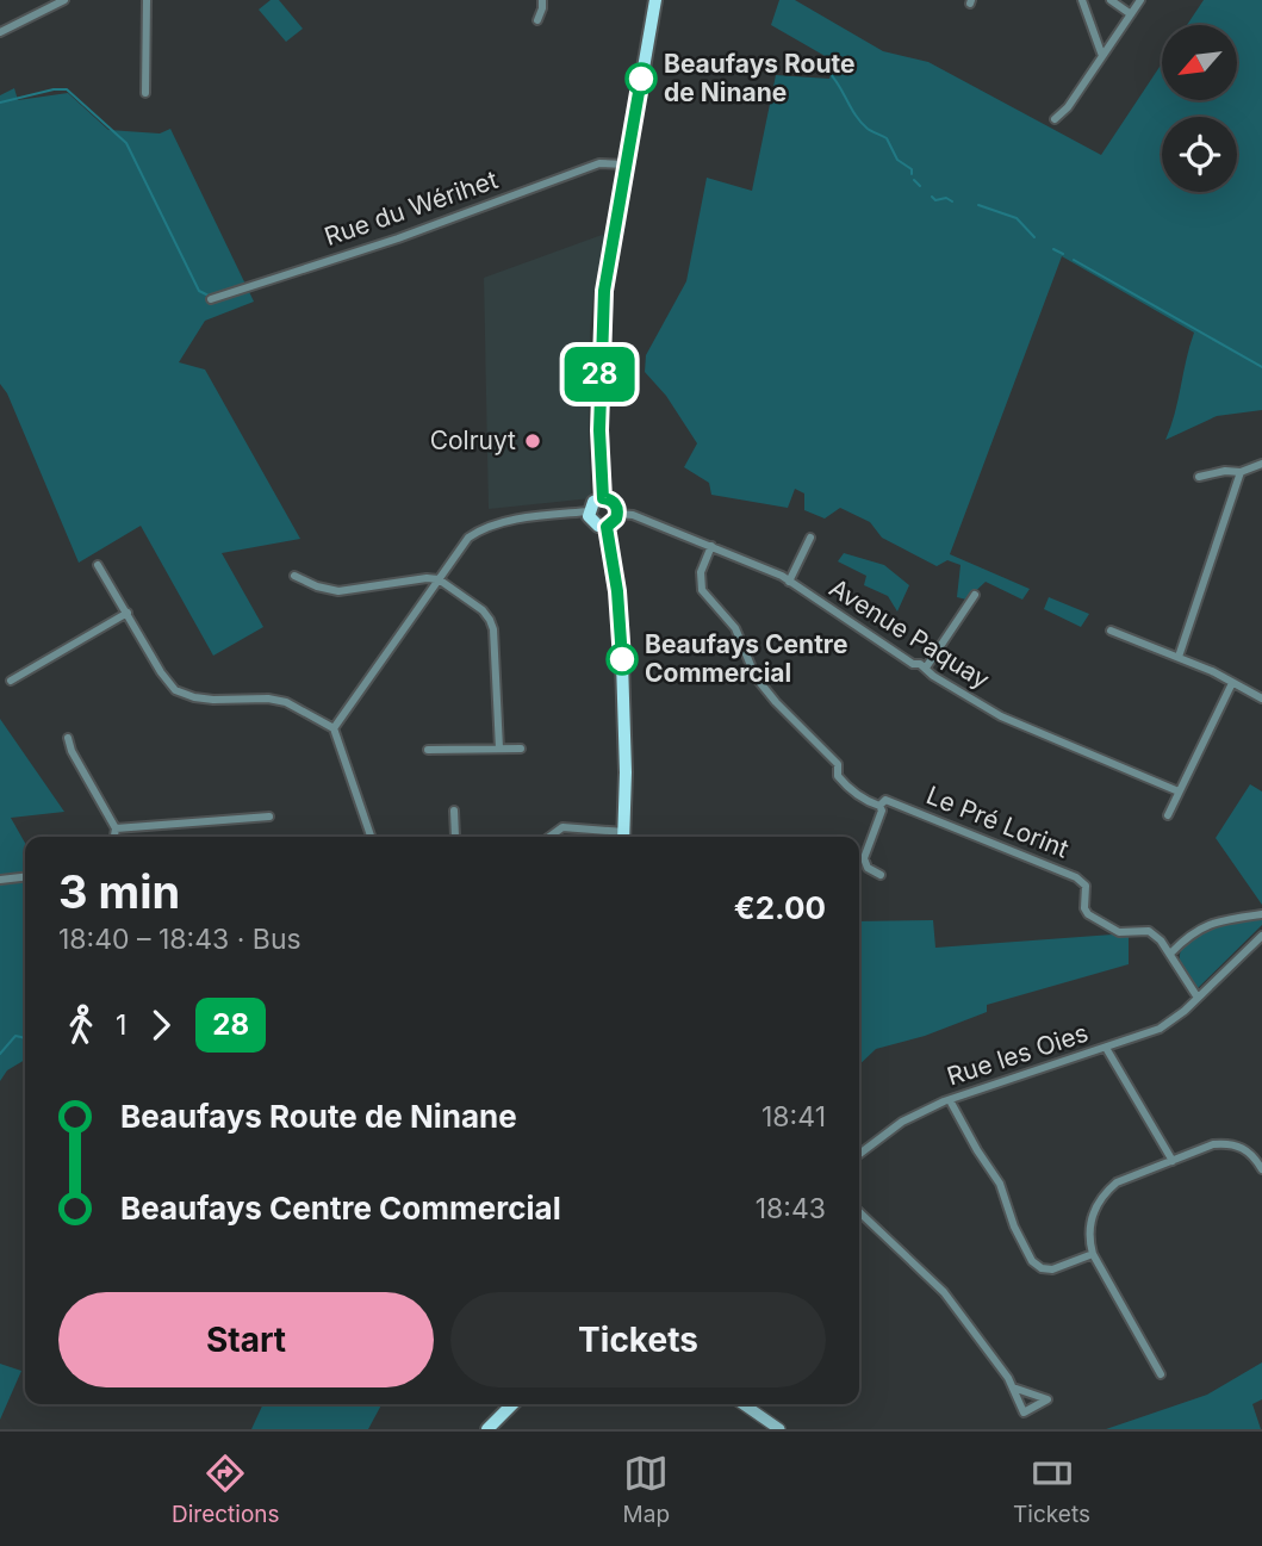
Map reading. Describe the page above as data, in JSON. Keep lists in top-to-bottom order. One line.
{"streets":{"street":["Rue du Wérihet","Avenue Paquay","Le Pré Lorint","Rue les Oies"]},"crossings":[["Avenue Paquay","Le Pré Lorint"]],"places":["Beaufays Route de Ninane","Colruyt","Beaufays Centre Commercial"],"lines":["bus line 28"],"north":"bottom left","page":{"on_map":"28","heading":["3 min","18:40 – 18:43 · Bus","€2.00"],"legs":["1","28"],"list":[{"name":"Beaufays Route de Ninane","value":"18:41"},{"name":"Beaufays Centre Commercial","value":"18:43"}],"buttons":["Start","Tickets"],"tabs":["Directions","Map","Tickets"]}}
